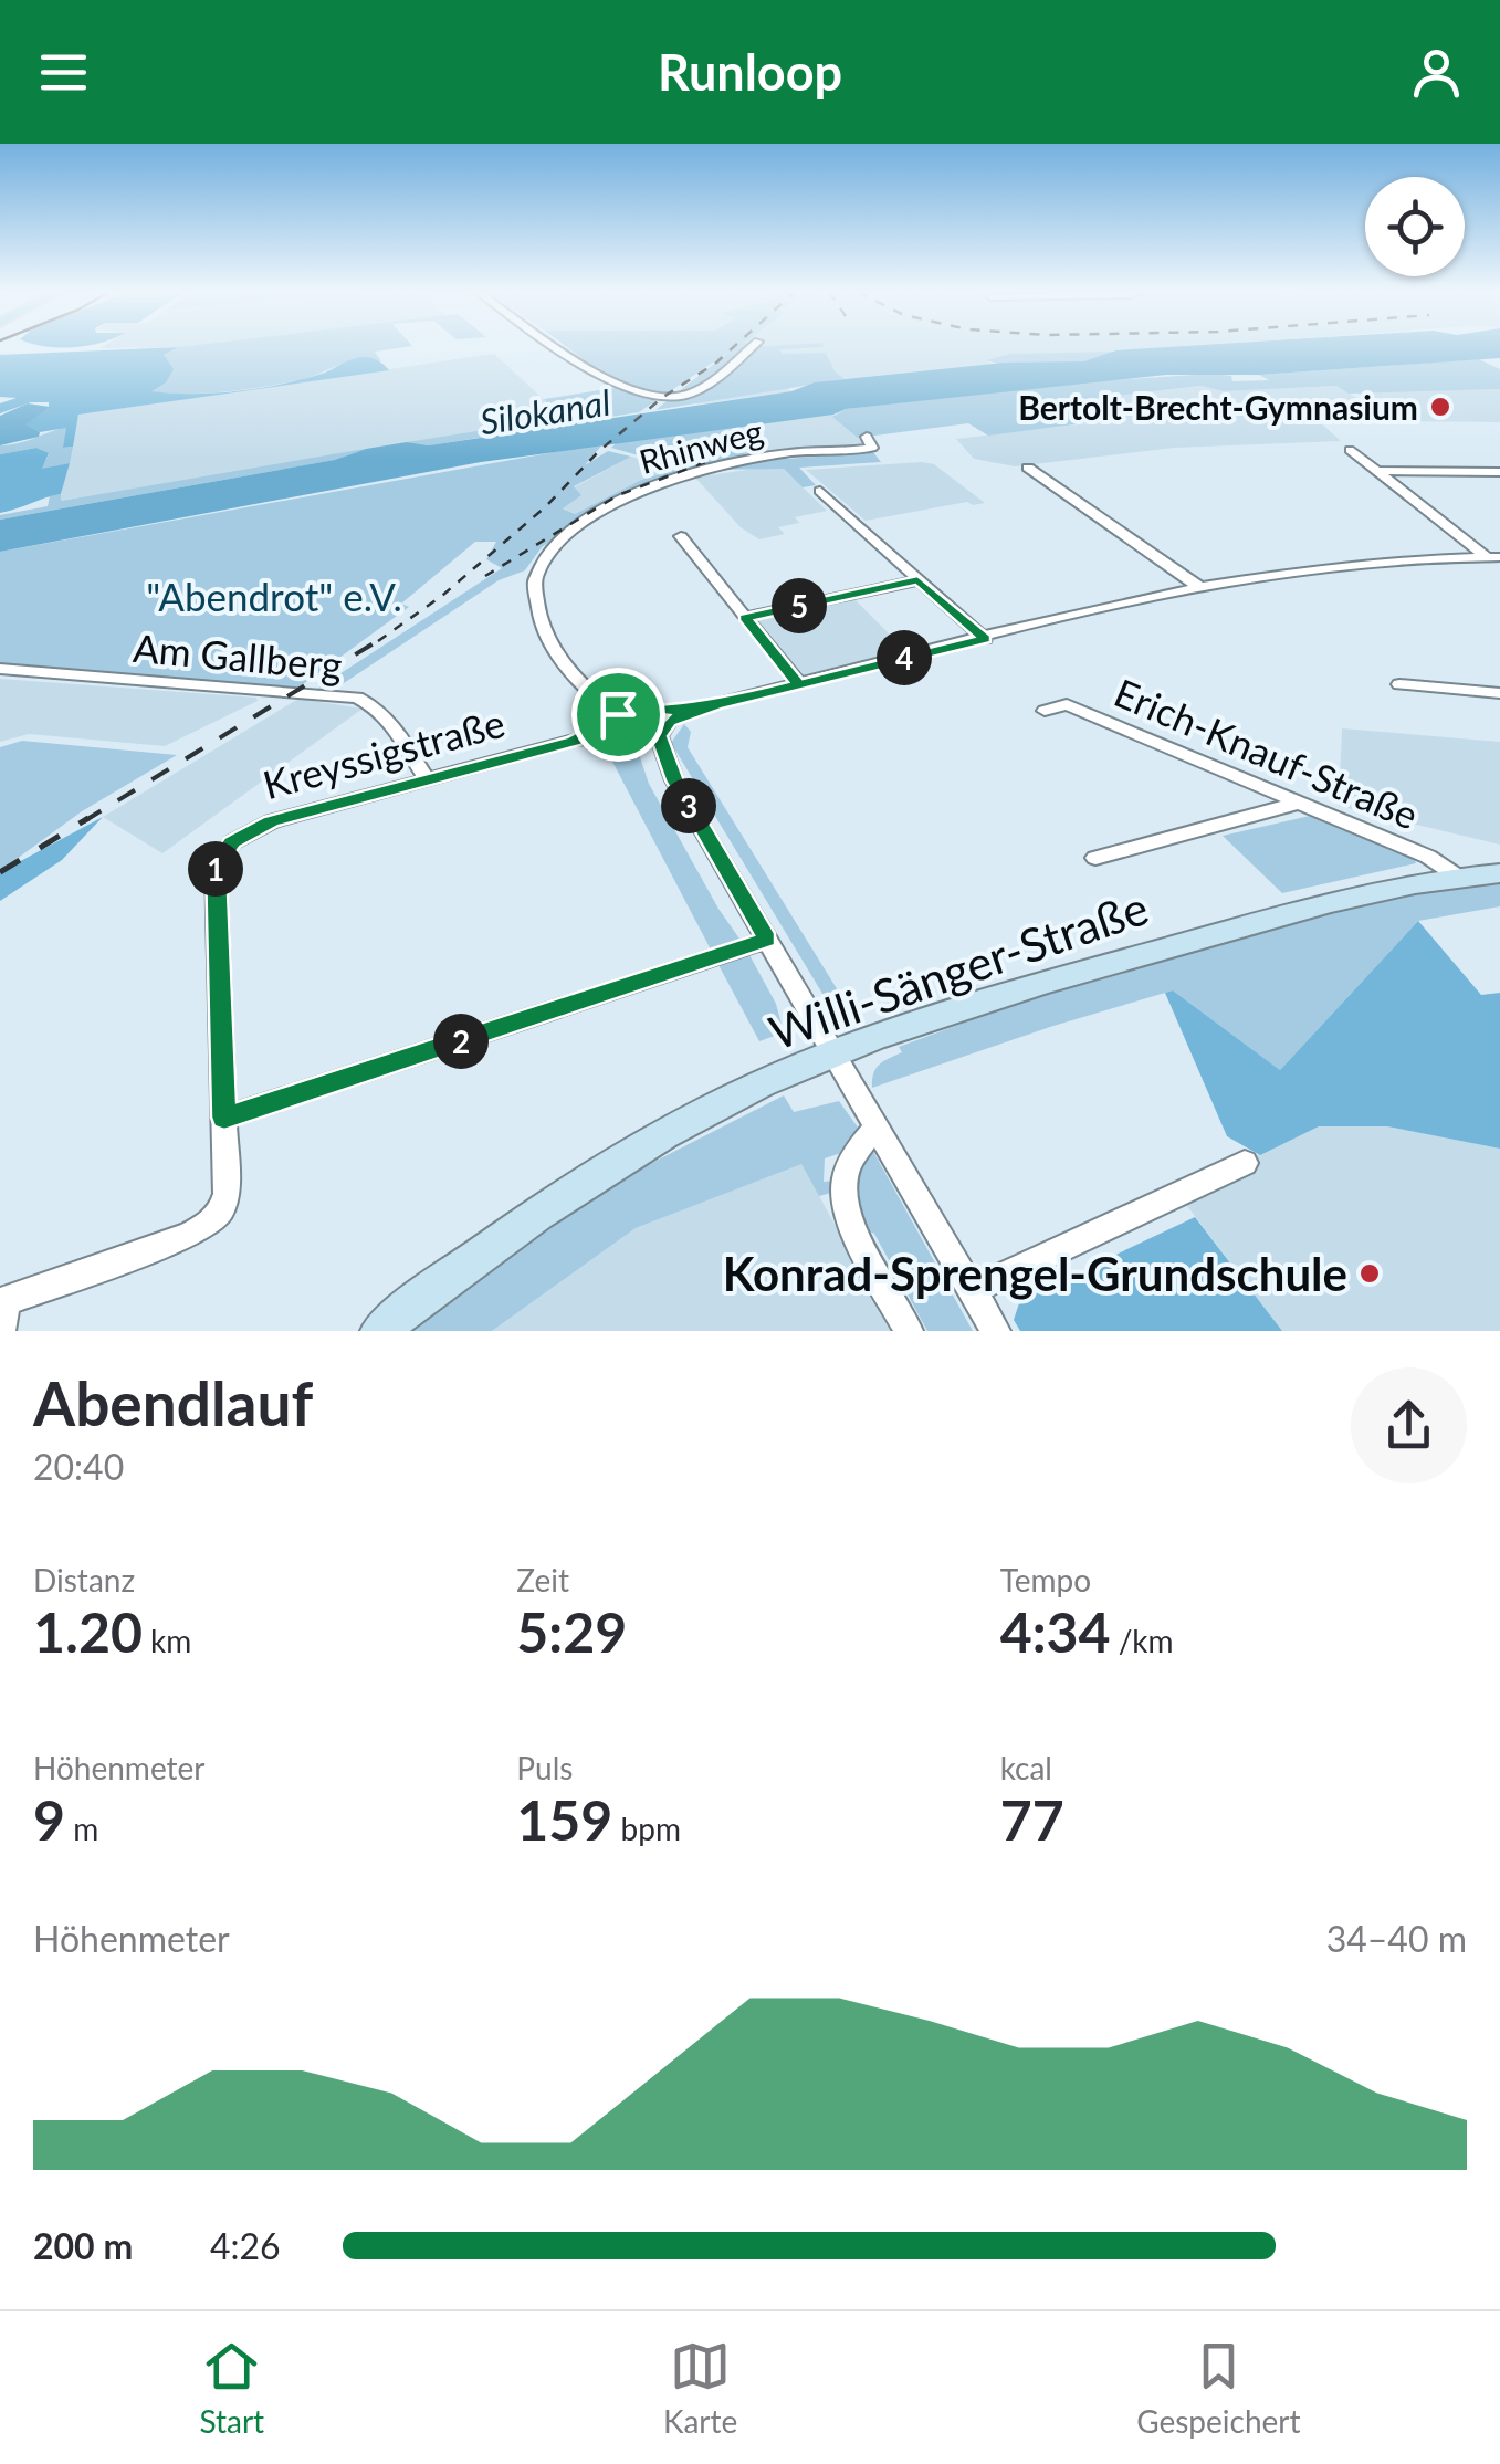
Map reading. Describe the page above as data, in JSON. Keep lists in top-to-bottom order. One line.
{"streets":{"main road":["Willi-Sänger-Straße"],"street":["Rhinweg","Am Gallberg","Kreyssigstraße","Erich-Knauf-Straße"]},"crossings":[["Rhinweg","Kreyssigstraße"],["Am Gallberg","Kreyssigstraße"],["Erich-Knauf-Straße","Willi-Sänger-Straße"]],"water":["Silokanal"],"parks":["\"Abendrot\" e.V."],"places":["Bertolt-Brecht-Gymnasium","Konrad-Sprengel-Grundschule"],"page":{"header":"Runloop","pins":["5","4","3","1","2"],"heading":["Abendlauf","20:40"],"stats":[["Distanz","1.20 km"],["Zeit","5:29"],["Tempo","4:34 /km"],["Höhenmeter","9 m"],["Puls","159 bpm"],["kcal","77"]],"chart":["Höhenmeter","34–40 m"],"list":[{"name":"200 m","note":"4:26"}],"tabs":["Start","Karte","Gespeichert"]}}
